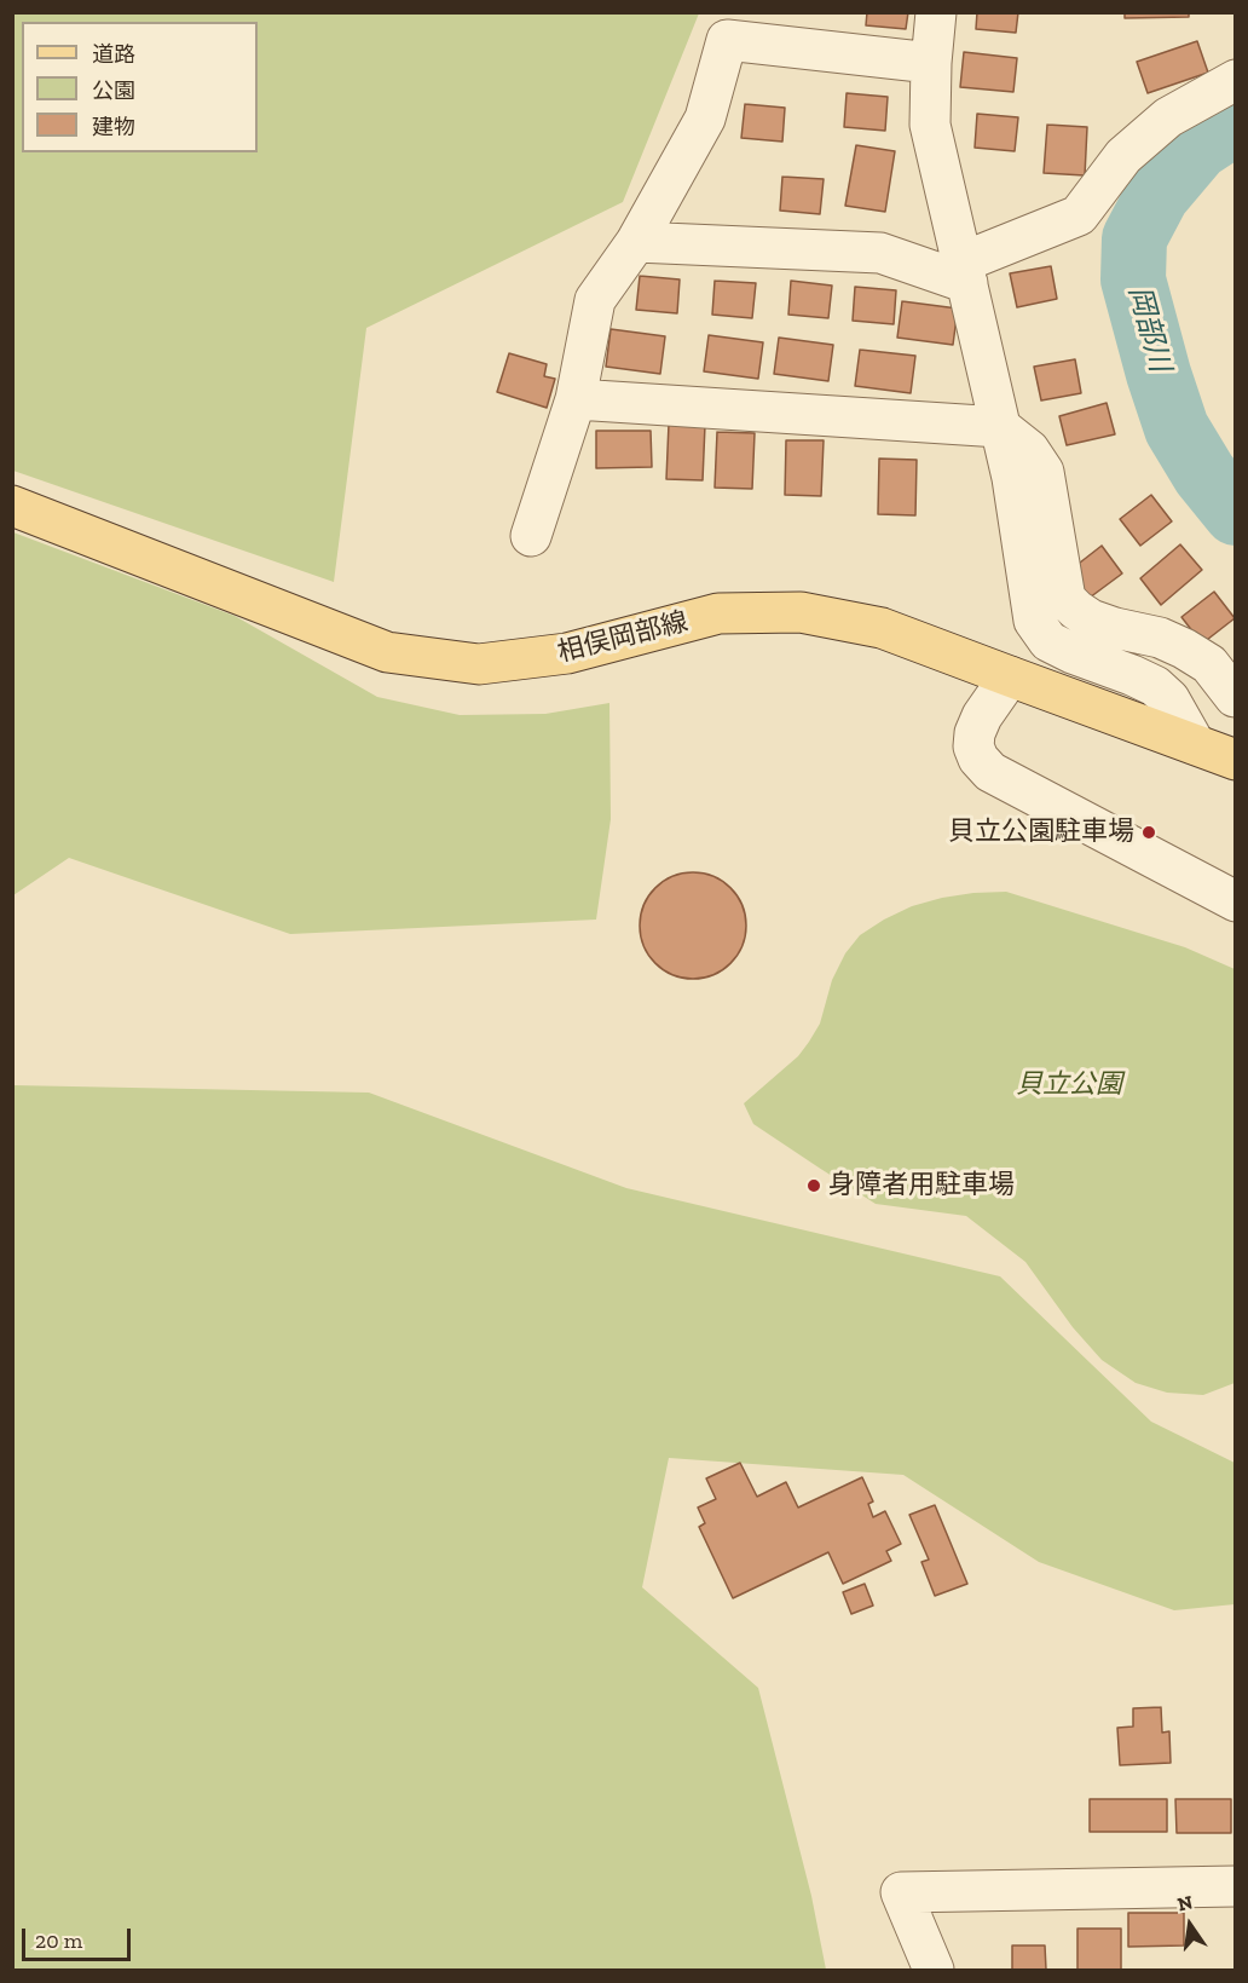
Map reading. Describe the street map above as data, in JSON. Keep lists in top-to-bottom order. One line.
{"streets":{"main road":["相俣岡部線"]},"water":["岡部川"],"parks":["貝立公園"],"places":["貝立公園駐車場","身障者用駐車場"],"legend":["道路","公園","建物"],"scale_bar":"20 m","north":"top"}
